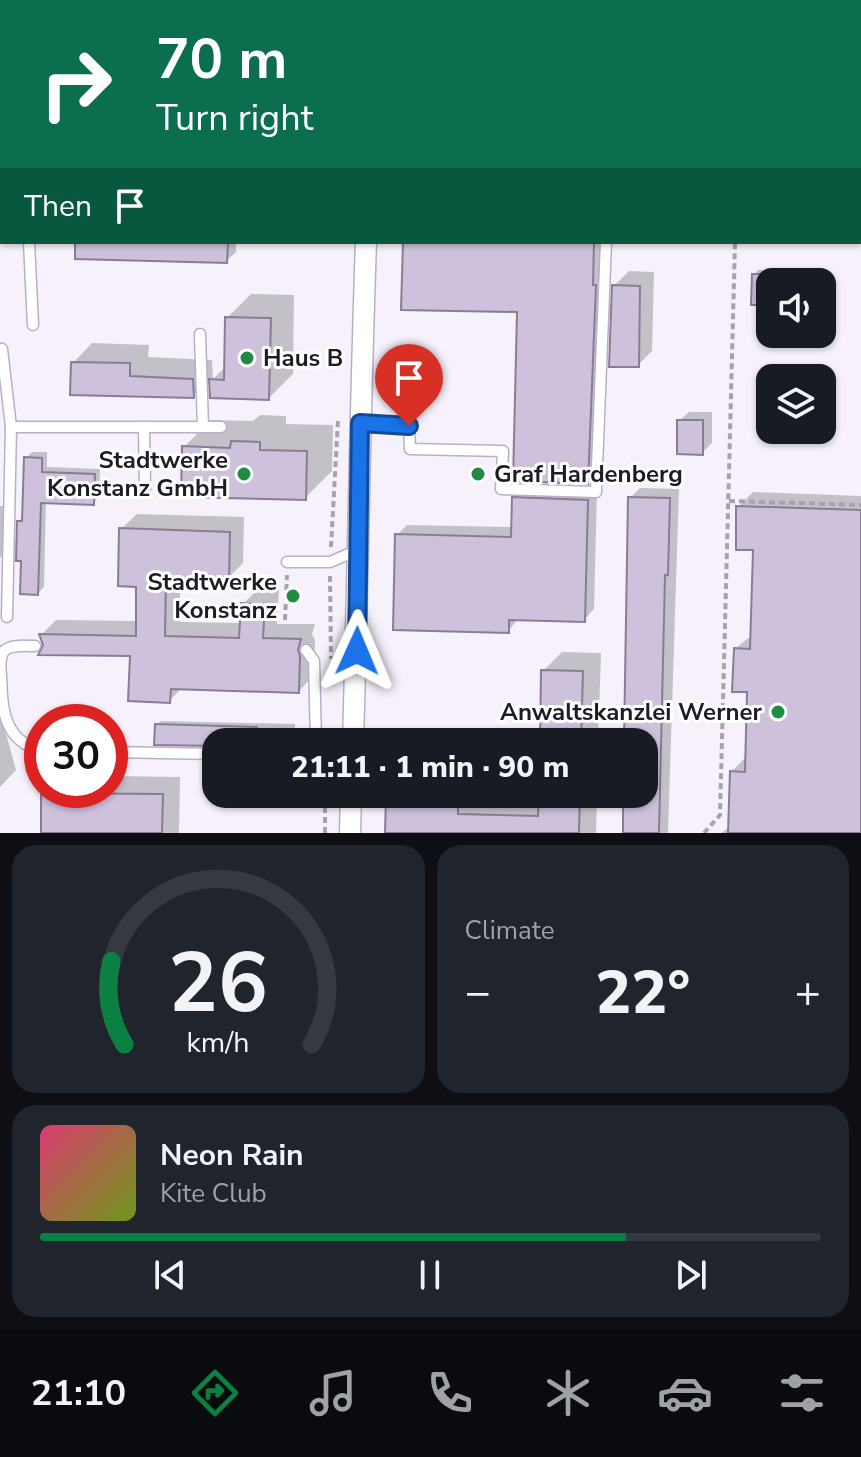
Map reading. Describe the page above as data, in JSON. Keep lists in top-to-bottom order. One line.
{"places":["Haus B","Stadtwerke Konstanz GmbH","Graf Hardenberg","Stadtwerke Konstanz","Anwaltskanzlei Werner"],"page":{"turn":["70 m","Turn right"],"then":"Then","limit":"30","trip":"21:11 · 1 min · 90 m","tile":"Climate","heat":["−","22°","+"],"song":["Neon Rain","Kite Club"],"tabs":"21:10","gauge":["26","km/h"]}}
